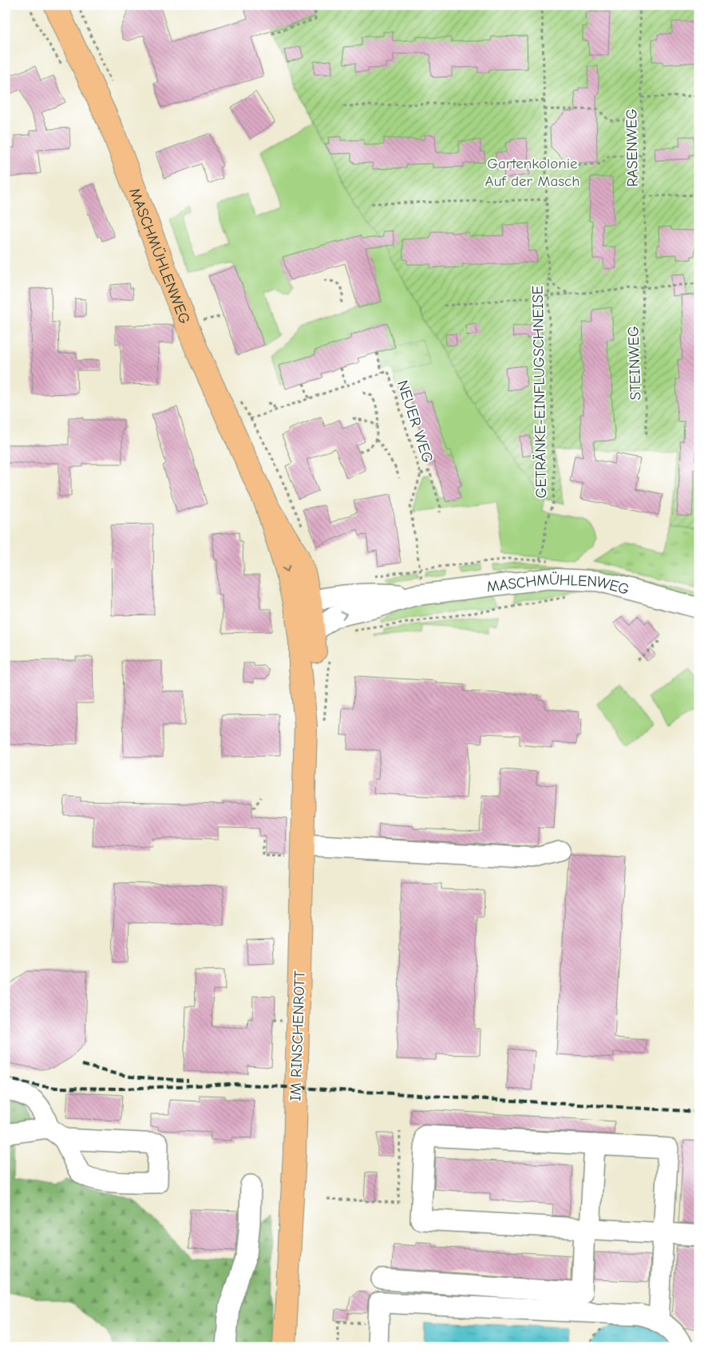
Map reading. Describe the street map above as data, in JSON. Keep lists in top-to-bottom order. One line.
{"streets":{"main road":["MASCHMÜHLENWEG","IM RINSCHENROTT"],"path":["RASENWEG","STEINWEG","GETRÄNKE-EINFLUGSCHNEISE","NEUER WEG"]},"crossings":[["RASENWEG","STEINWEG"],["MASCHMÜHLENWEG","NEUER WEG"],["MASCHMÜHLENWEG","IM RINSCHENROTT"]],"parks":["Gartenkolonie Auf der Masch"]}
